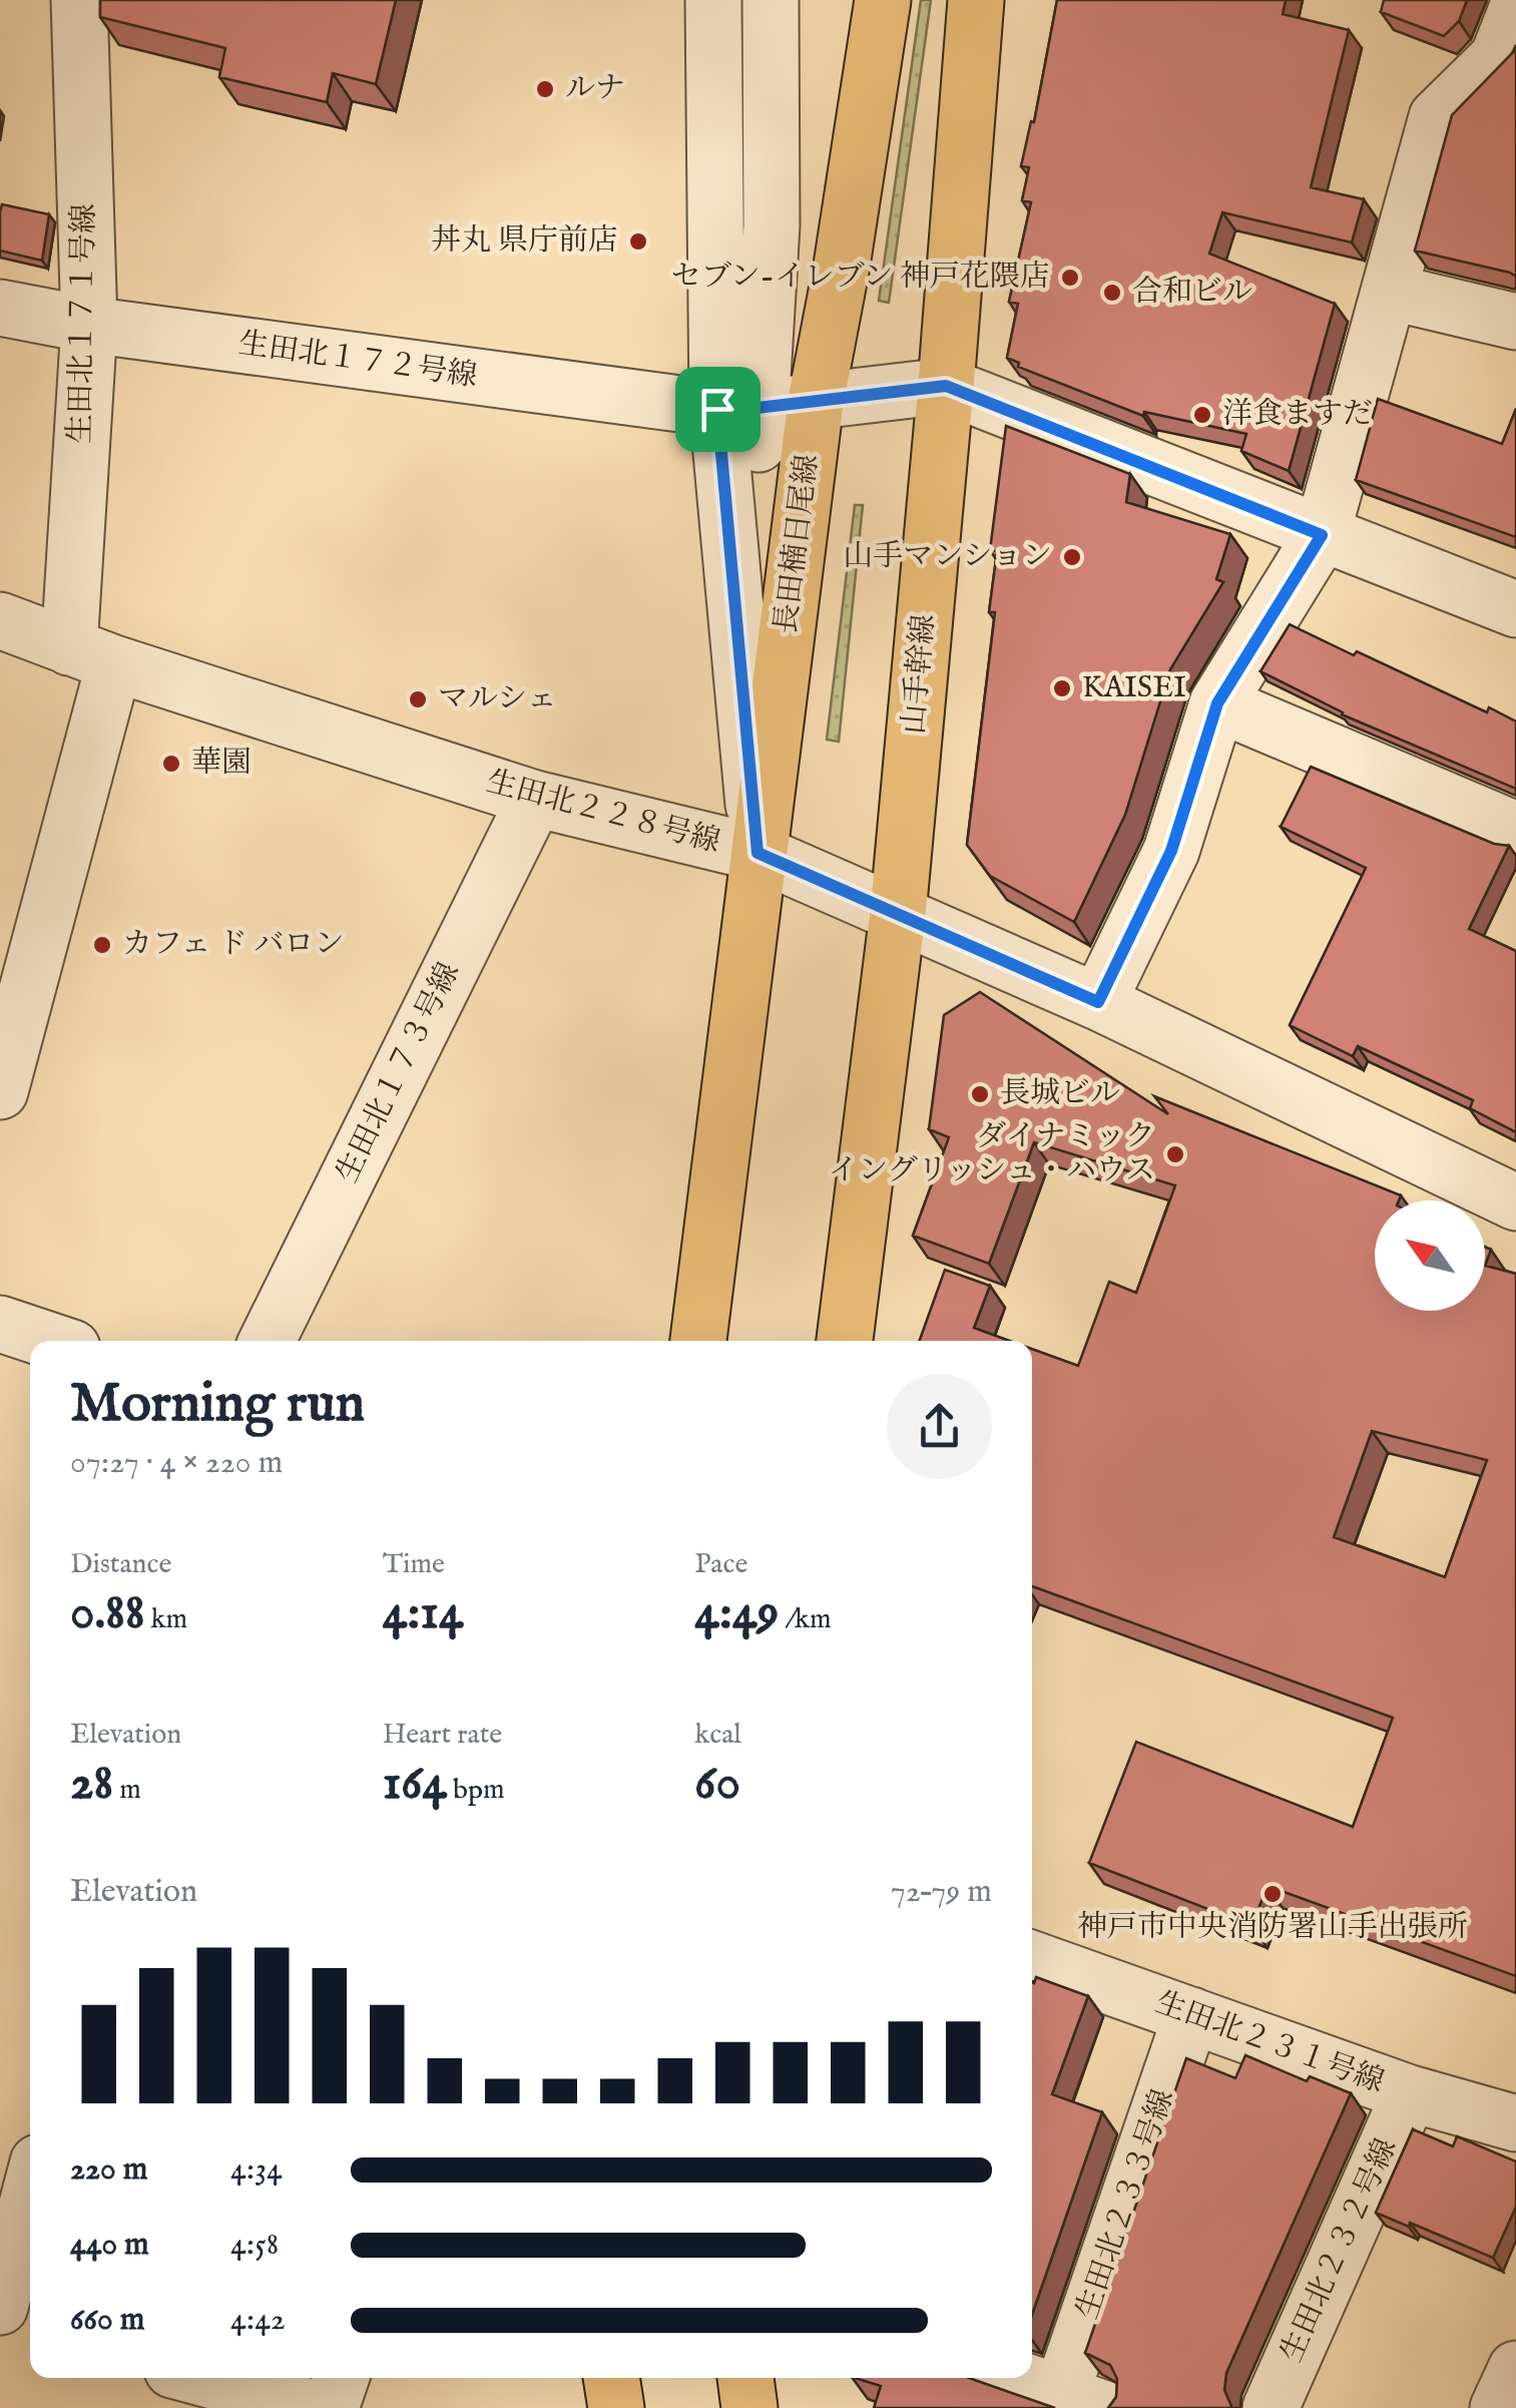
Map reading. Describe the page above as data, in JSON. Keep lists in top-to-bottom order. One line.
{"streets":{"main road":["長田楠日尾線","山手幹線"],"street":["生田北１７１号線","生田北１７２号線","生田北２２８号線","生田北１７３号線","生田北２３１号線","生田北２３３号線","生田北２３２号線"]},"crossings":[["生田北１７１号線","生田北１７２号線"],["生田北１７１号線","生田北２２８号線"],["生田北１７２号線","長田楠日尾線"],["生田北１７２号線","山手幹線"],["長田楠日尾線","生田北２２８号線"],["山手幹線","生田北２２８号線"],["生田北２２８号線","生田北１７３号線"],["生田北２３１号線","生田北２３３号線"],["生田北２３１号線","生田北２３２号線"]],"places":["ルナ","丼丸 県庁前店","セブン-イレブン 神戸花隈店","合和ビル","洋食ますだ","山手マンション","KAISEI","マルシェ","華園","カフェ ド バロン","長城ビル","ダイナミック イングリッシュ・ハウス","神戸市中央消防署山手出張所"],"north":"top left","page":{"heading":["Morning run","07:27 · 4 × 220 m"],"stats":[["Distance","0.88 km"],["Time","4:14"],["Pace","4:49 /km"],["Elevation","28 m"],["Heart rate","164 bpm"],["kcal","60"]],"chart":["Elevation","72–79 m"],"list":[{"name":"220 m","note":"4:34"},{"name":"440 m","note":"4:58"},{"name":"660 m","note":"4:42"}]}}
